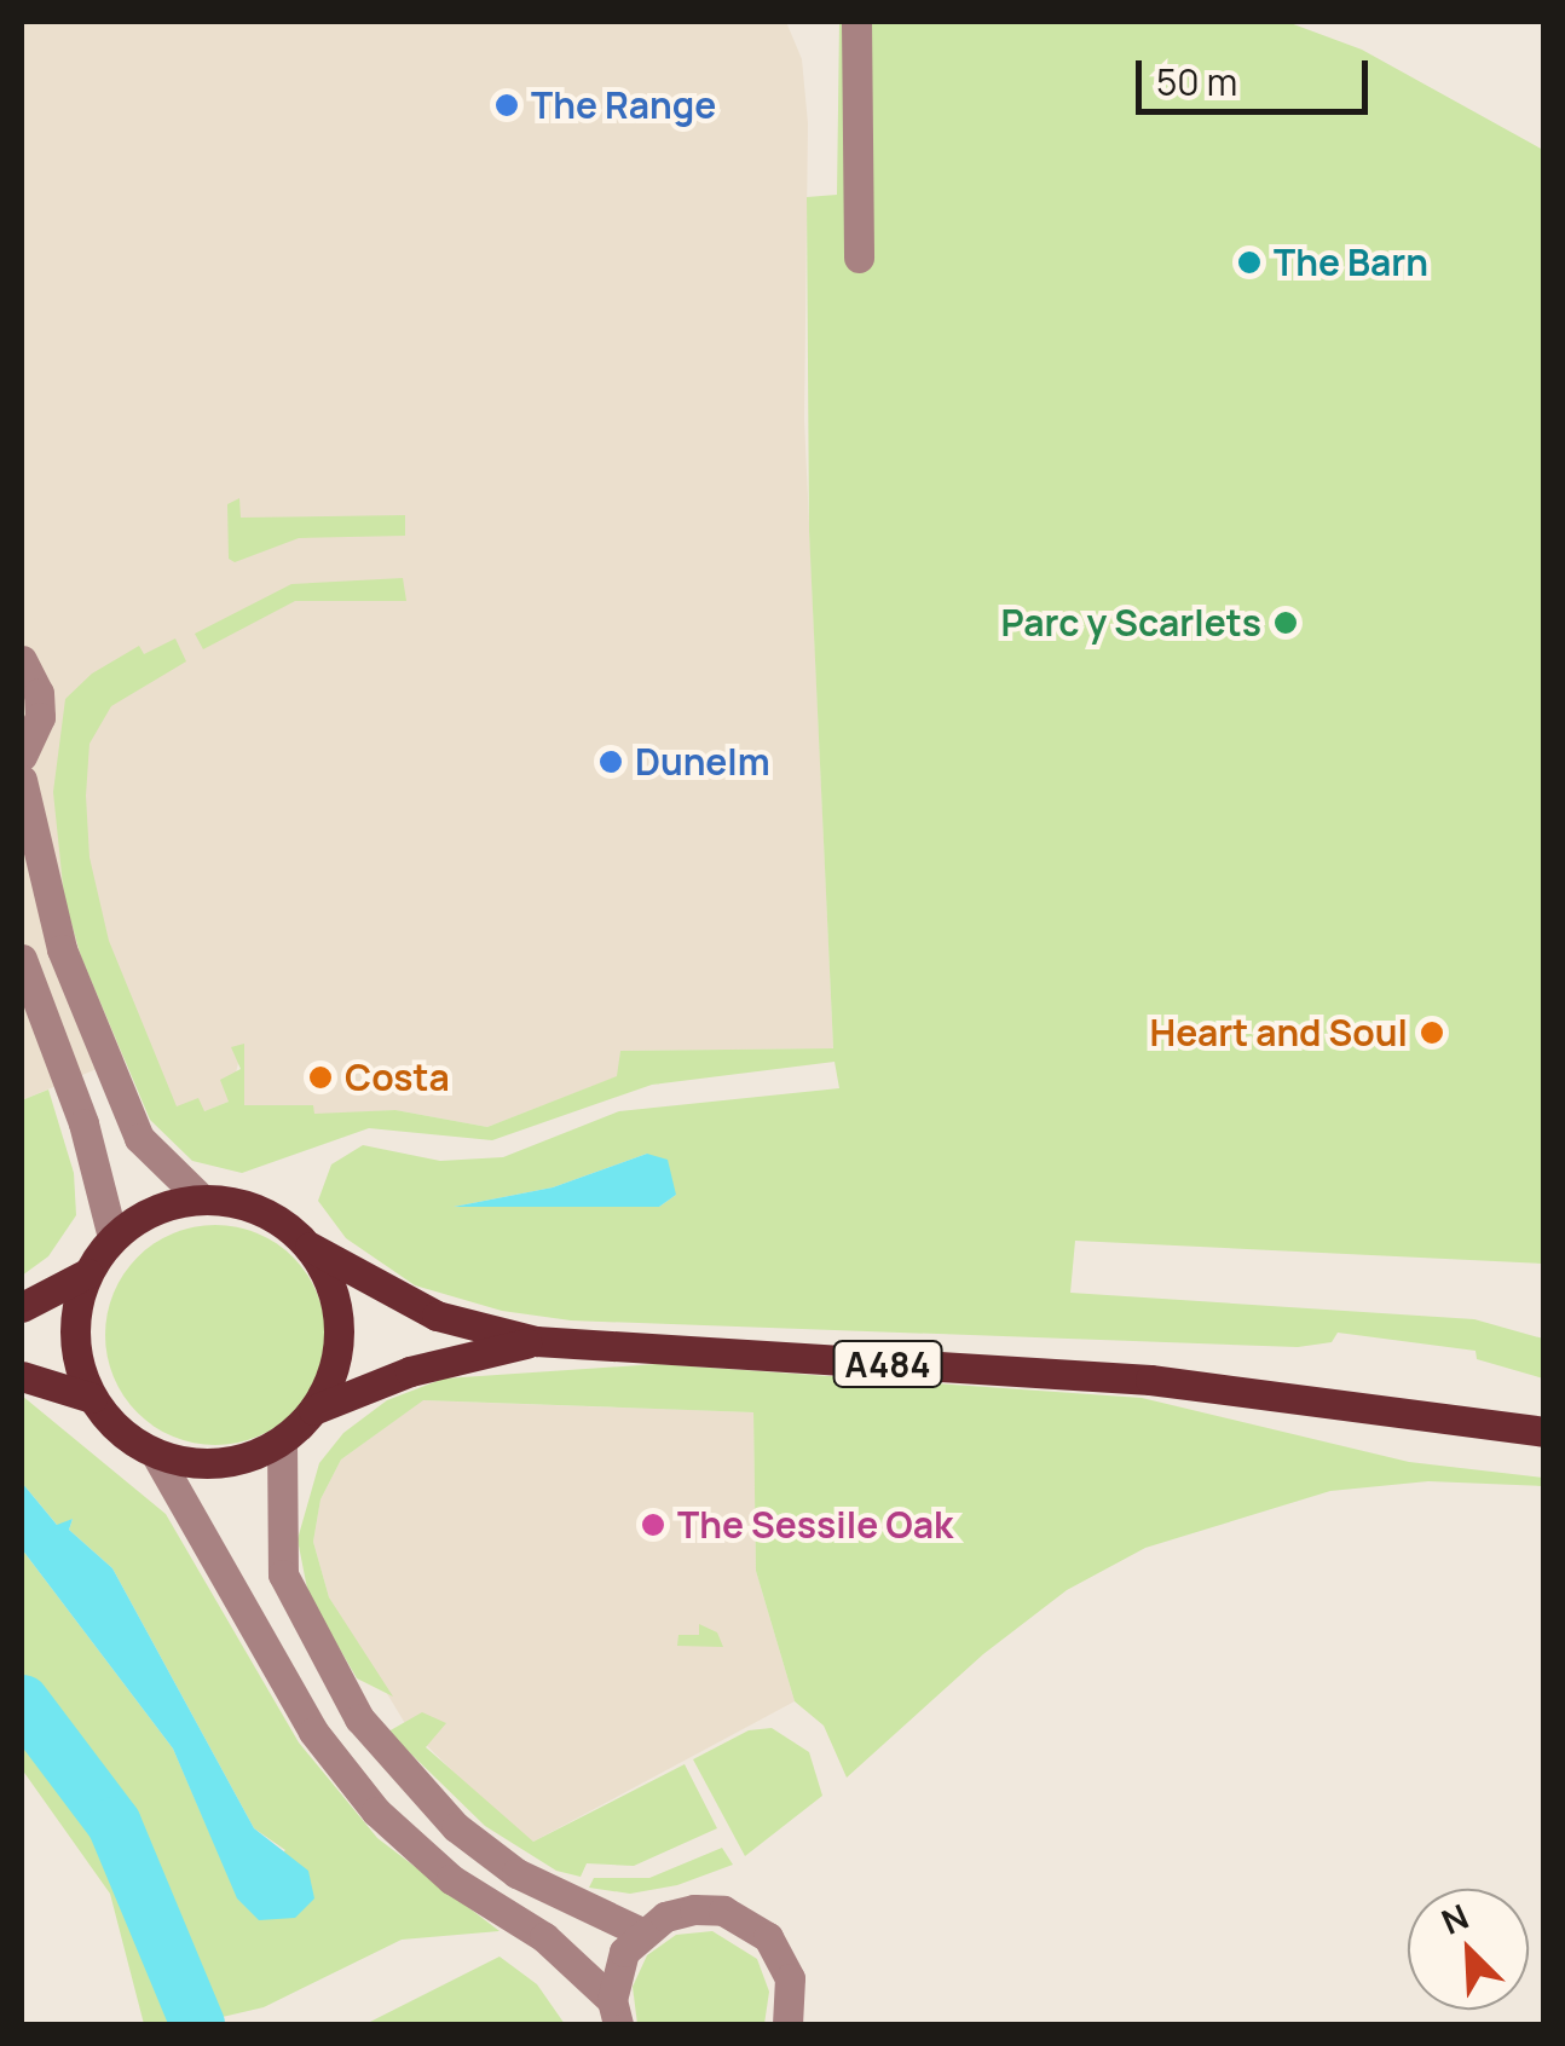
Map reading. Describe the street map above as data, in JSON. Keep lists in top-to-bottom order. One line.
{"streets":{"main road":["A484"]},"places":["The Range","The Barn","Parc y Scarlets","Dunelm","Heart and Soul","Costa","The Sessile Oak"],"scale_bar":"50 m","north":"top left"}
